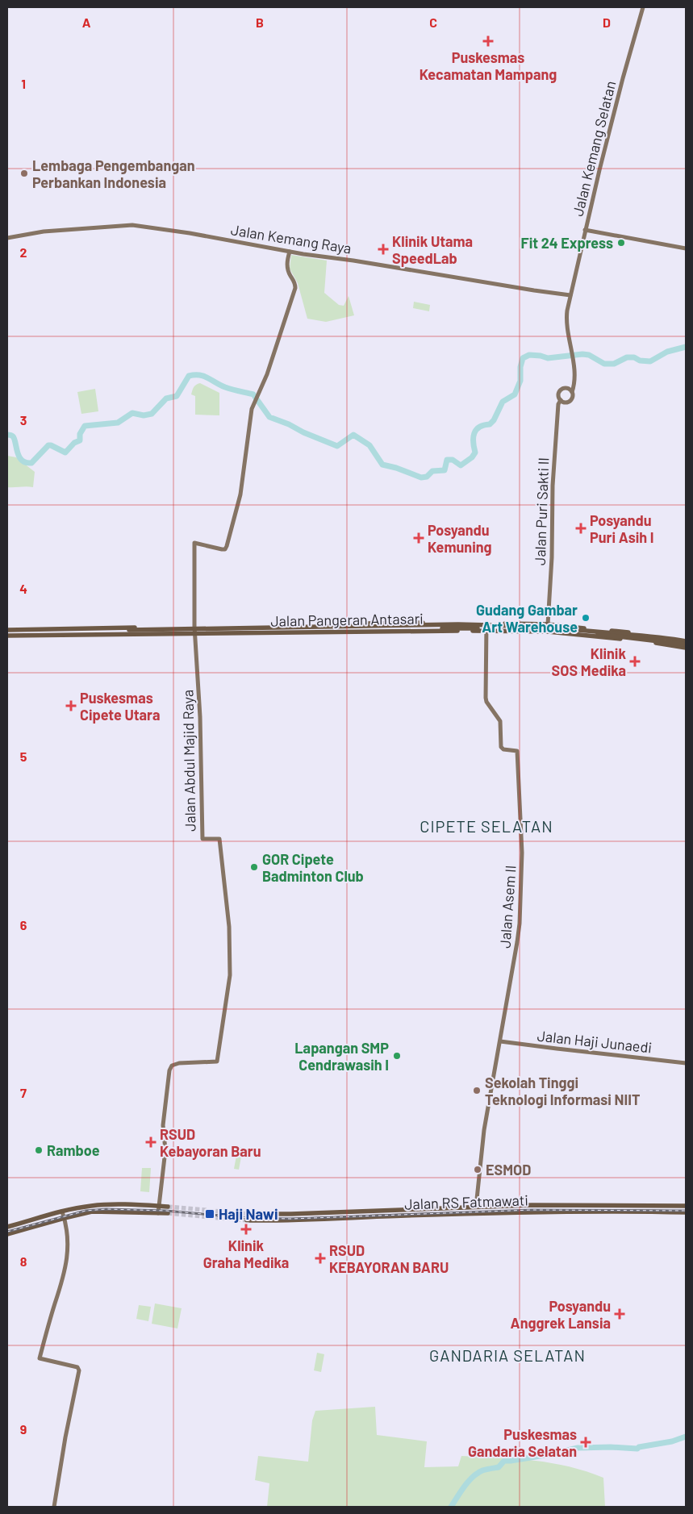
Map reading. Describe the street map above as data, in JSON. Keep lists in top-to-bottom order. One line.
{"streets":{"main road":["Jalan Pangeran Antasari","Jalan RS Fatmawati"],"street":["Jalan Kemang Selatan","Jalan Kemang Raya","Jalan Puri Sakti II","Jalan Abdul Majid Raya","Jalan Asem II","Jalan Haji Junaedi"]},"crossings":[["Jalan Kemang Selatan","Jalan Kemang Raya"],["Jalan Kemang Selatan","Jalan Puri Sakti II"],["Jalan Puri Sakti II","Jalan Pangeran Antasari"],["Jalan Pangeran Antasari","Jalan Abdul Majid Raya"],["Jalan Pangeran Antasari","Jalan Asem II"],["Jalan Asem II","Jalan Haji Junaedi"],["Jalan Asem II","Jalan RS Fatmawati"]],"districts":["CIPETE SELATAN","GANDARIA SELATAN"],"places":{"health":["Puskesmas Kecamatan Mampang","Klinik Utama SpeedLab","Posyandu Puri Asih I","Posyandu Kemuning","Klinik SOS Medika","Puskesmas Cipete Utara","RSUD Kebayoran Baru","Klinik Graha Medika","RSUD KEBAYORAN BARU","Posyandu Anggrek Lansia","Puskesmas Gandaria Selatan"],"other":["Lembaga Pengembangan Perbankan Indonesia","Fit 24 Express","Gudang Gambar Art Warehouse","GOR Cipete Badminton Club","Lapangan SMP Cendrawasih I","Sekolah Tinggi Teknologi Informasi NIIT","Ramboe","ESMOD"],"transit":["Haji Nawi"]},"grid":{"columns":["A","B","C","D"],"rows":["1","2","3","4","5","6","7","8","9"]}}
